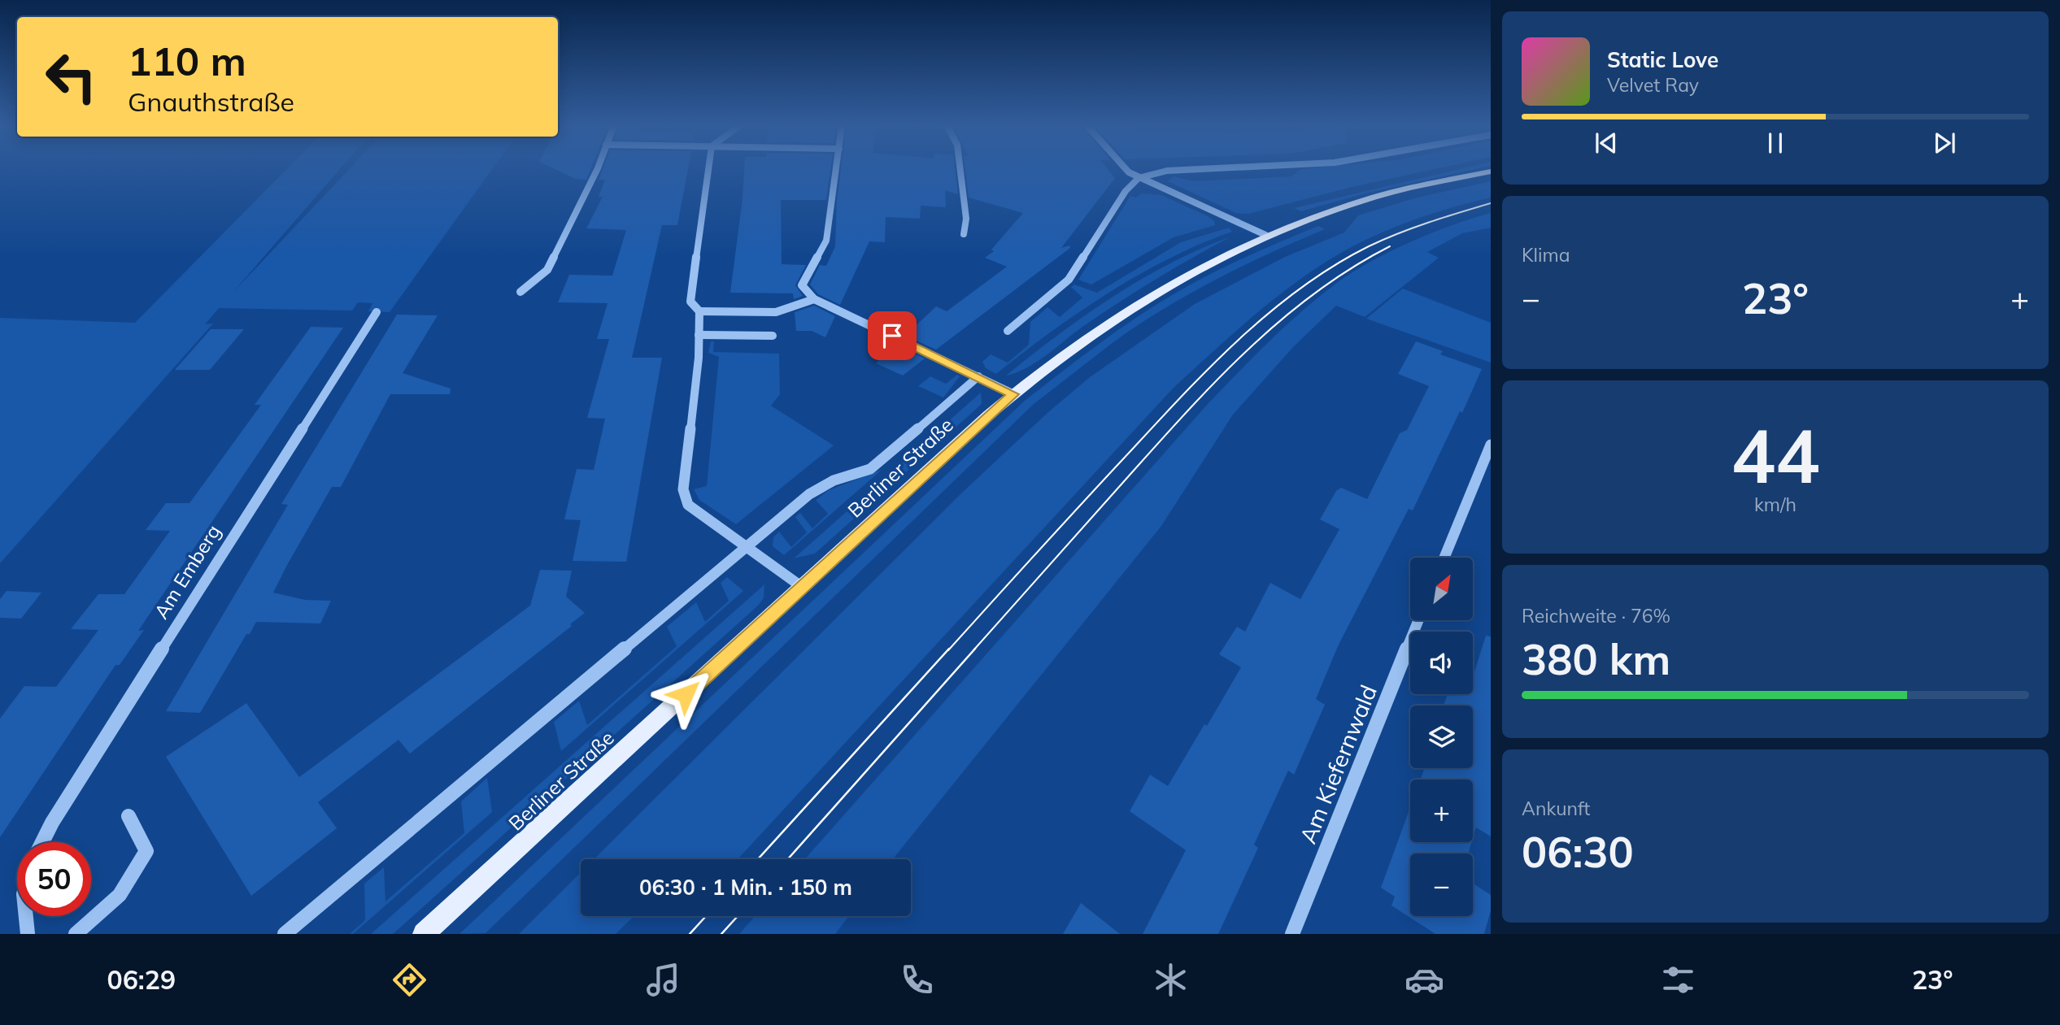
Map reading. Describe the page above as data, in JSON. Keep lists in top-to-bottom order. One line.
{"streets":{"main road":["Berliner Straße"],"street":["Am Emberg","Am Kiefernwald"]},"north":"top right","page":{"turn":["110 m","Gnauthstraße"],"song":["Static Love","Velvet Ray"],"tile":["Klima",["44","km/h"],["Reichweite · 76%","380 km"],["Ankunft","06:30"]],"heat":["−","23°","+"],"map_buttons":["+","−"],"limit":"50","trip":"06:30 · 1 Min. · 150 m","tabs":["06:29","23°"]}}
